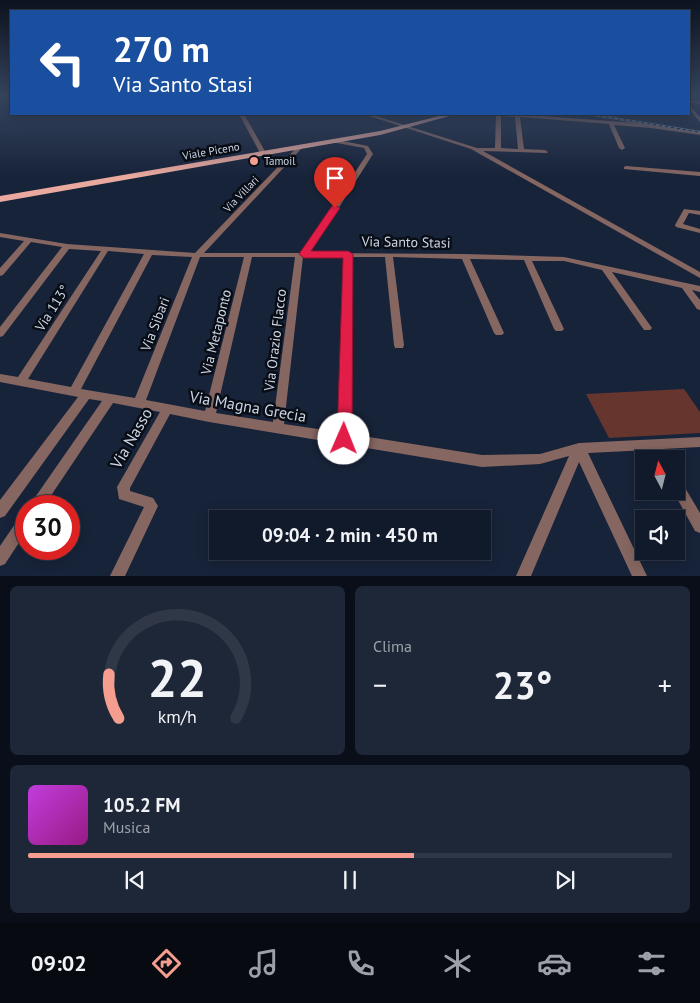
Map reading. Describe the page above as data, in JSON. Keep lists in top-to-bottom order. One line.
{"streets":{"main road":["Viale Piceno"],"street":["Via Villari","Via Santo Stasi","Via 113°","Via Sibari","Via Metaponto","Via Orazio Flacco","Via Magna Grecia","Via Nasso"]},"crossings":[["Viale Piceno","Via Villari"],["Via Villari","Via Santo Stasi"],["Via Villari","Via Sibari"],["Via Santo Stasi","Via 113°"],["Via Santo Stasi","Via Sibari"],["Via Santo Stasi","Via Metaponto"],["Via Santo Stasi","Via Orazio Flacco"],["Via 113°","Via Magna Grecia"],["Via Sibari","Via Magna Grecia"],["Via Metaponto","Via Magna Grecia"],["Via Orazio Flacco","Via Magna Grecia"],["Via Magna Grecia","Via Nasso"]],"places":["Tamoil"],"north":"top","page":{"turn":["270 m","Via Santo Stasi"],"limit":"30","trip":"09:04 · 2 min · 450 m","tile":"Clima","heat":["−","23°","+"],"song":["105.2 FM","Musica"],"tabs":"09:02","gauge":["22","km/h"]}}
